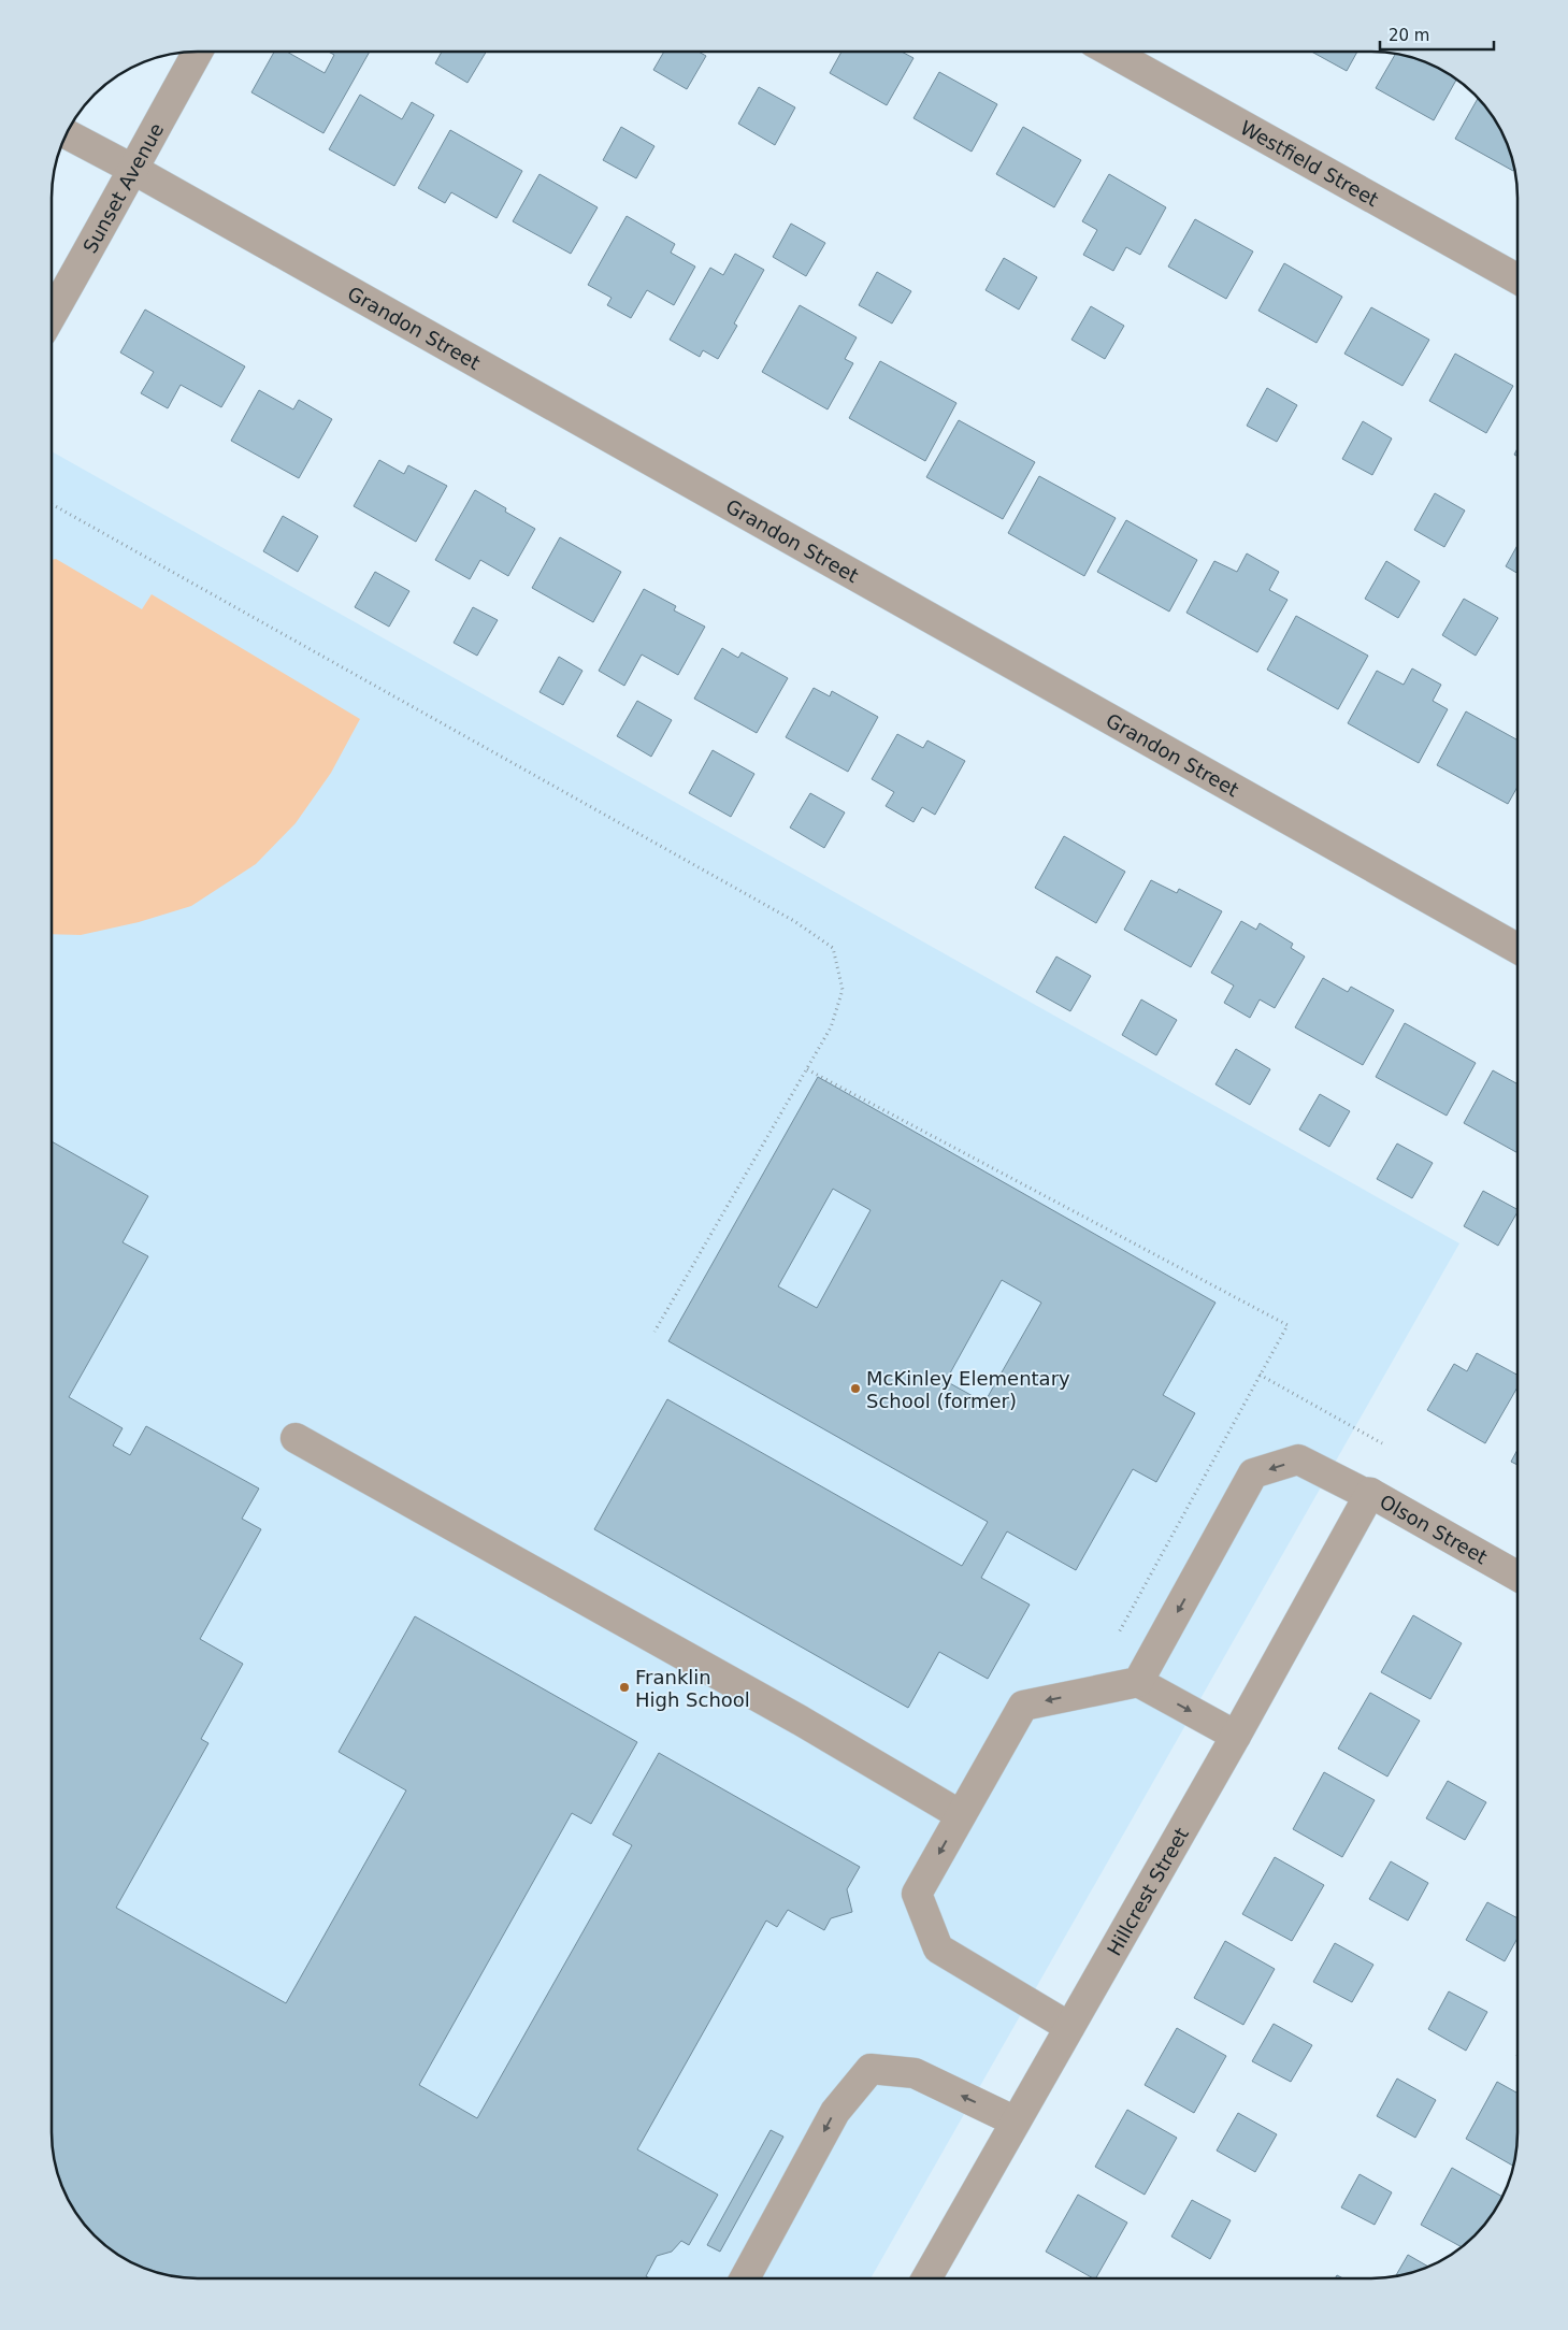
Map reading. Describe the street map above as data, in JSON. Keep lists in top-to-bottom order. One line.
{"streets":{"street":["Westfield Street","Sunset Avenue","Grandon Street","Olson Street","Hillcrest Street"]},"crossings":[["Sunset Avenue","Grandon Street"],["Olson Street","Hillcrest Street"]],"one_way":["Olson Street"],"places":["McKinley Elementary School (former)","Franklin High School"],"scale_bar":"20 m"}
